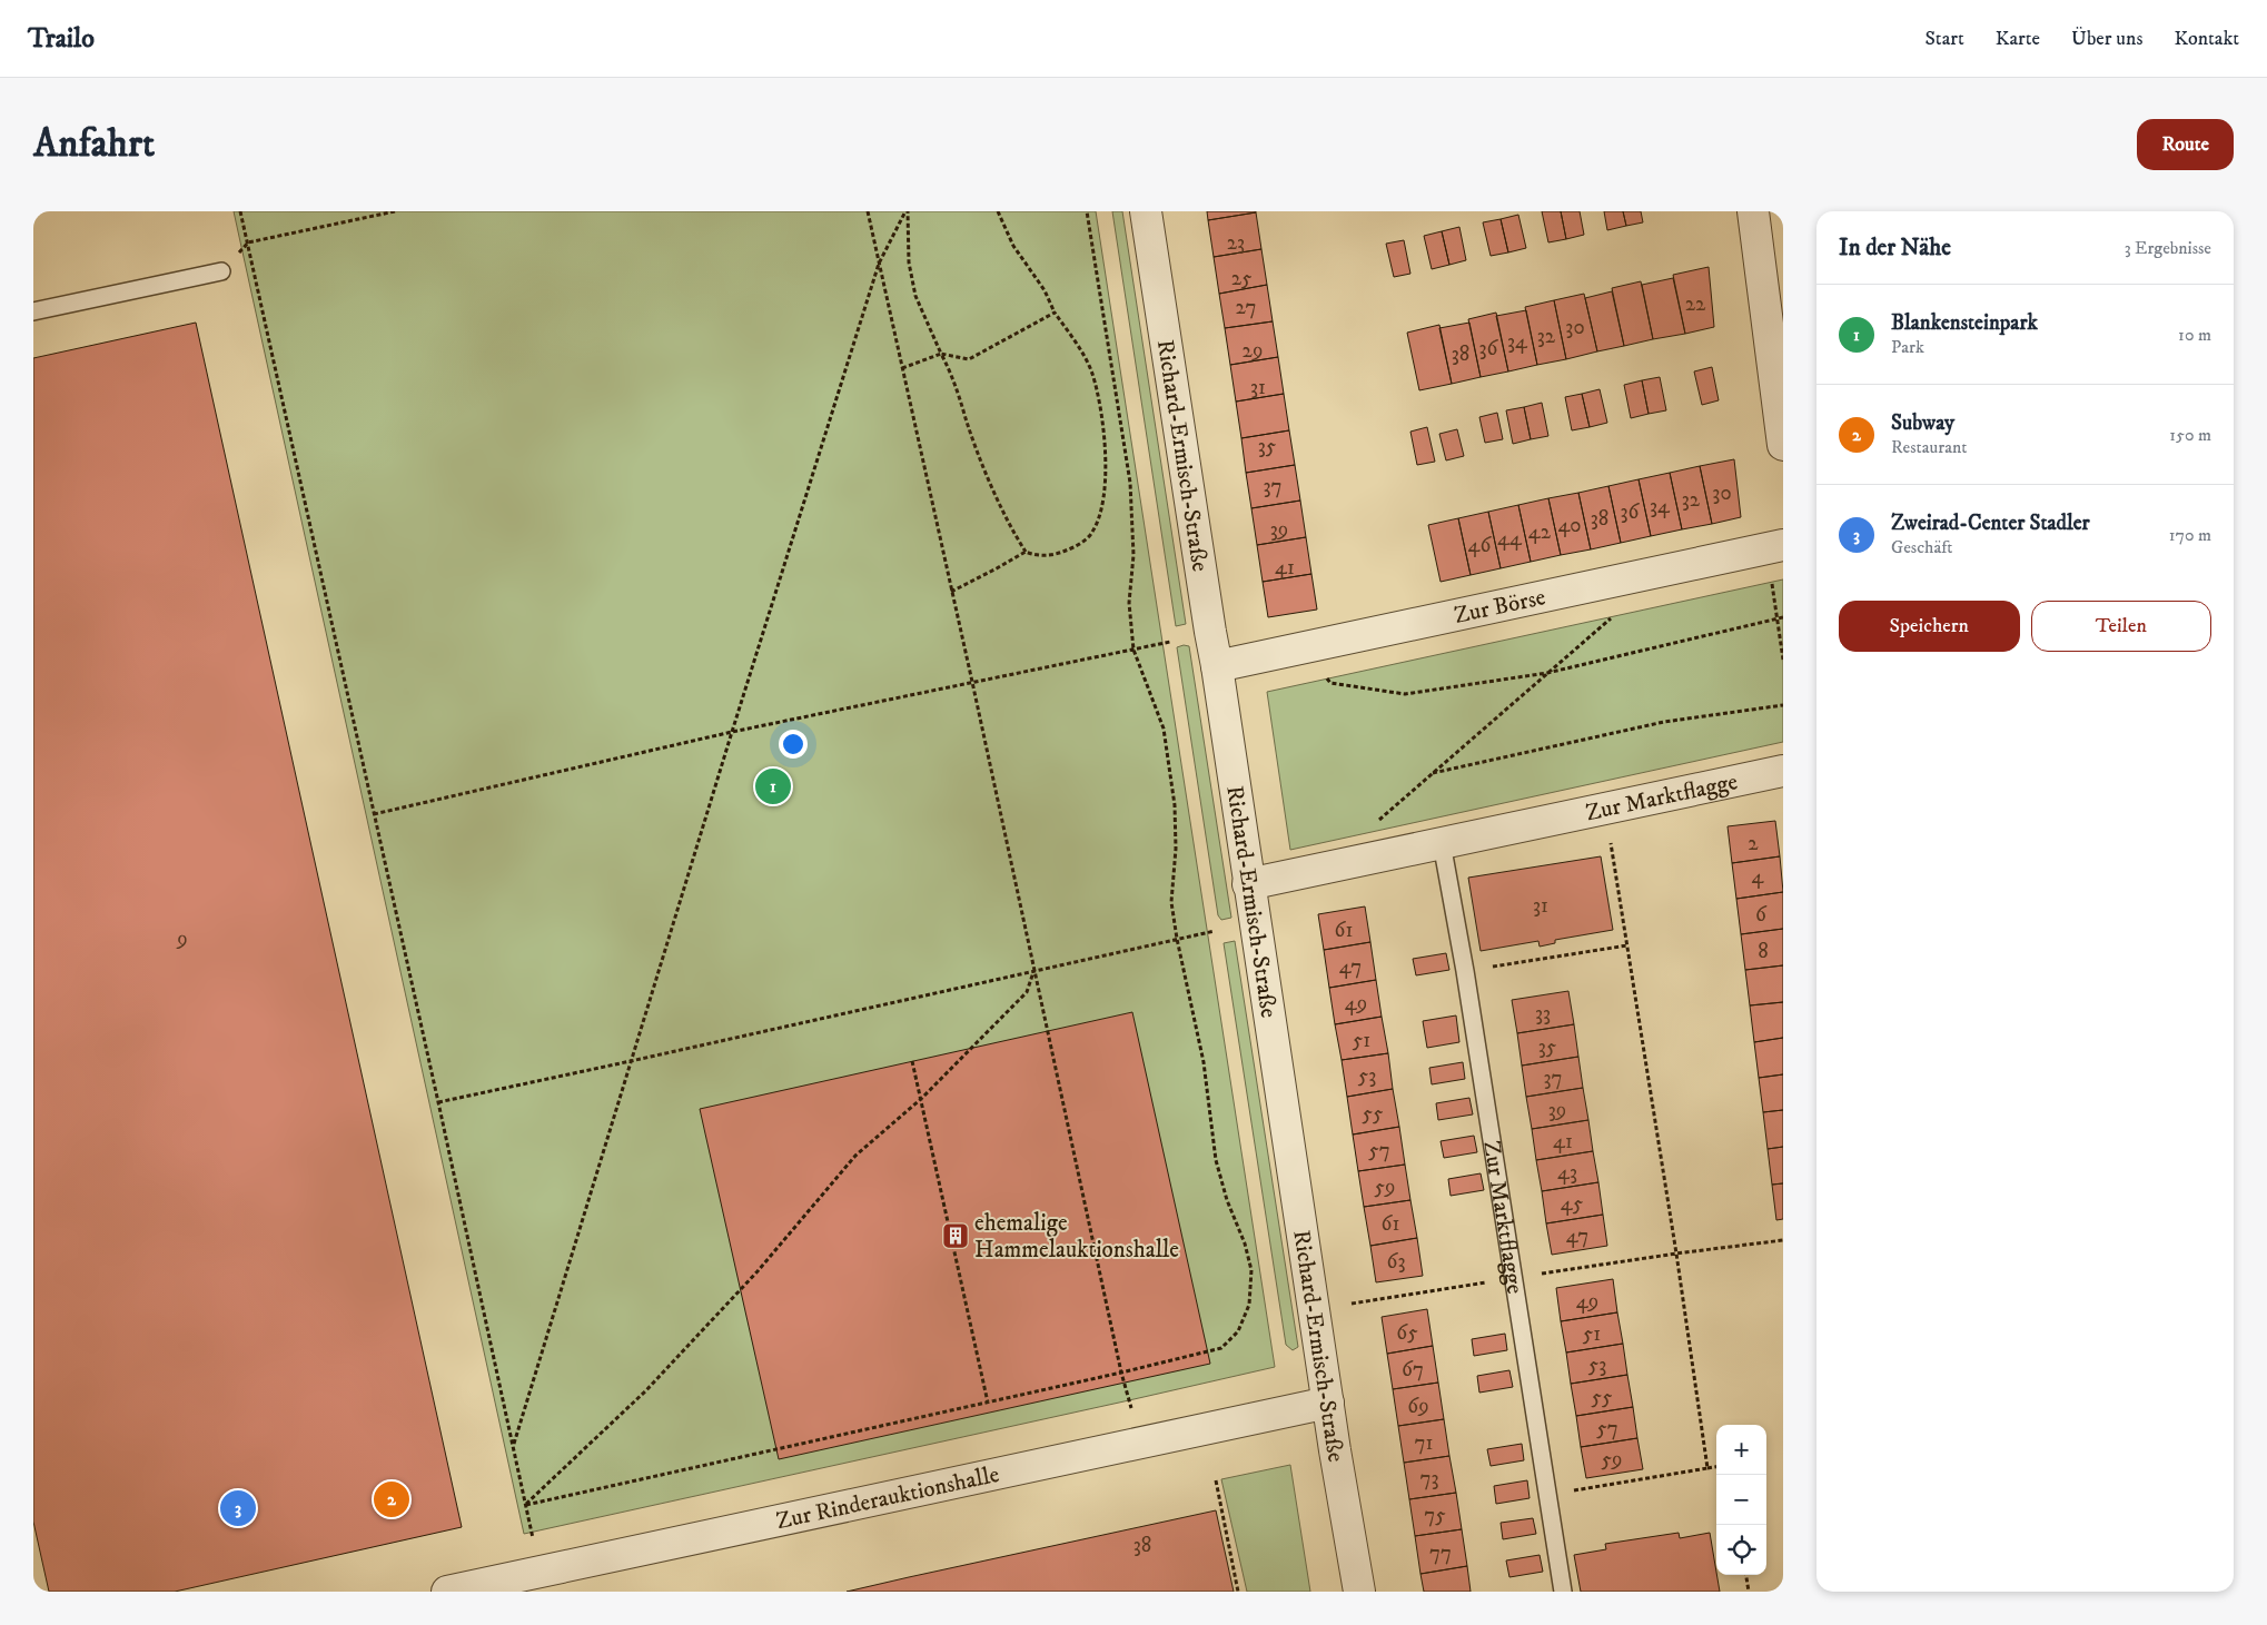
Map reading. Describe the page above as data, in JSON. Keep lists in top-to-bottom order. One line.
{"streets":{"street":["Richard-Ermisch-Straße","Zur Börse","Zur Marktflagge","Zur Rinderauktionshalle"]},"crossings":[["Richard-Ermisch-Straße","Zur Börse"],["Richard-Ermisch-Straße","Zur Marktflagge"],["Richard-Ermisch-Straße","Zur Rinderauktionshalle"]],"places":{"building":["ehemalige Hammelauktionshalle"]},"house_numbers":["23","25","22","27","30","32","34","36","29","38","31","35","37","30","32","34","36","38","40","39","42","44","46","41","2","4","31","6","61","9","8","47","49","33","51","35","53","37","39","55","41","57","43","59","45","61","47","63","49","65","51","53","67","55","69","57","71","59","73","75","38","77"],"page":{"header":"Trailo","nav":["Start","Karte","Über uns","Kontakt"],"buttons":["Route",["Speichern","Teilen"]],"title":"Anfahrt","heading":["In der Nähe","3 Ergebnisse"],"list":[{"mark":"1","name":"Blankensteinpark","note":"Park","value":"10 m"},{"mark":"2","name":"Subway","note":"Restaurant","value":"150 m"},{"mark":"3","name":"Zweirad-Center Stadler","note":"Geschäft","value":"170 m"}],"pins":["1","2","3"],"map_buttons":["+","−"]}}
